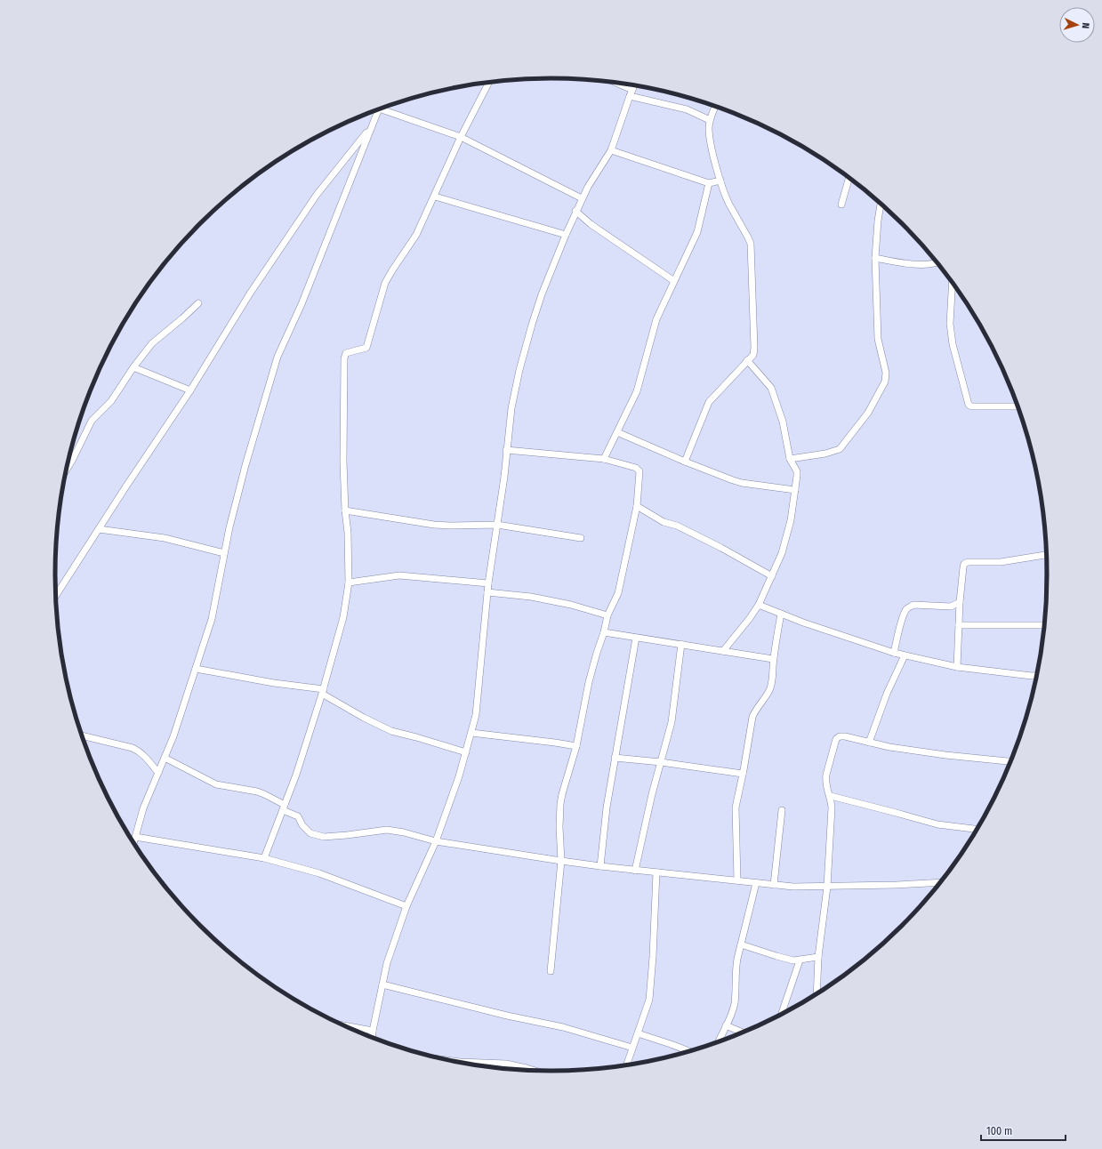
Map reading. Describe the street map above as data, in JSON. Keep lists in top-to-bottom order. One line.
{"scale_bar":"100 m","north":"right"}
